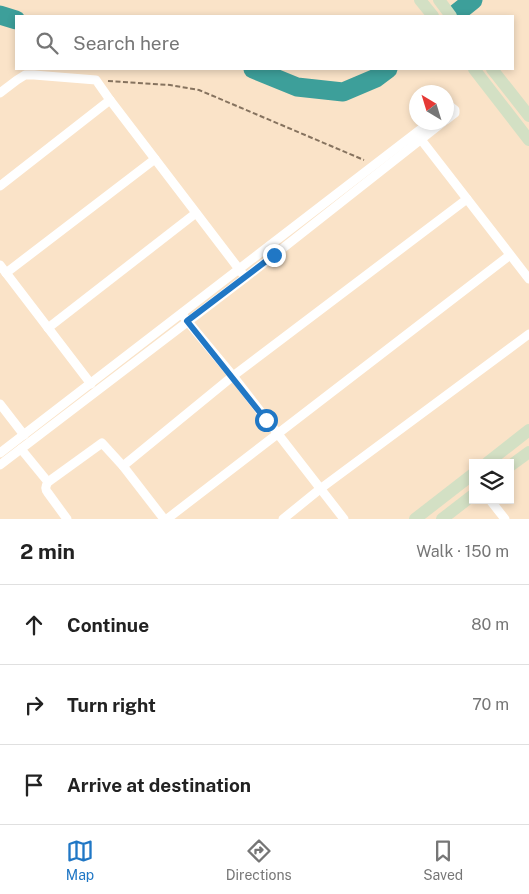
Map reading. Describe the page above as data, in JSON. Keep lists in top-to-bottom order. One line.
{"north":"top left","page":{"search":"Search here","heading":["2 min","Walk · 150 m"],"list":[["Continue","80 m"],["Turn right","70 m"],"Arrive at destination"],"nav":["Map","Directions","Saved"]}}
